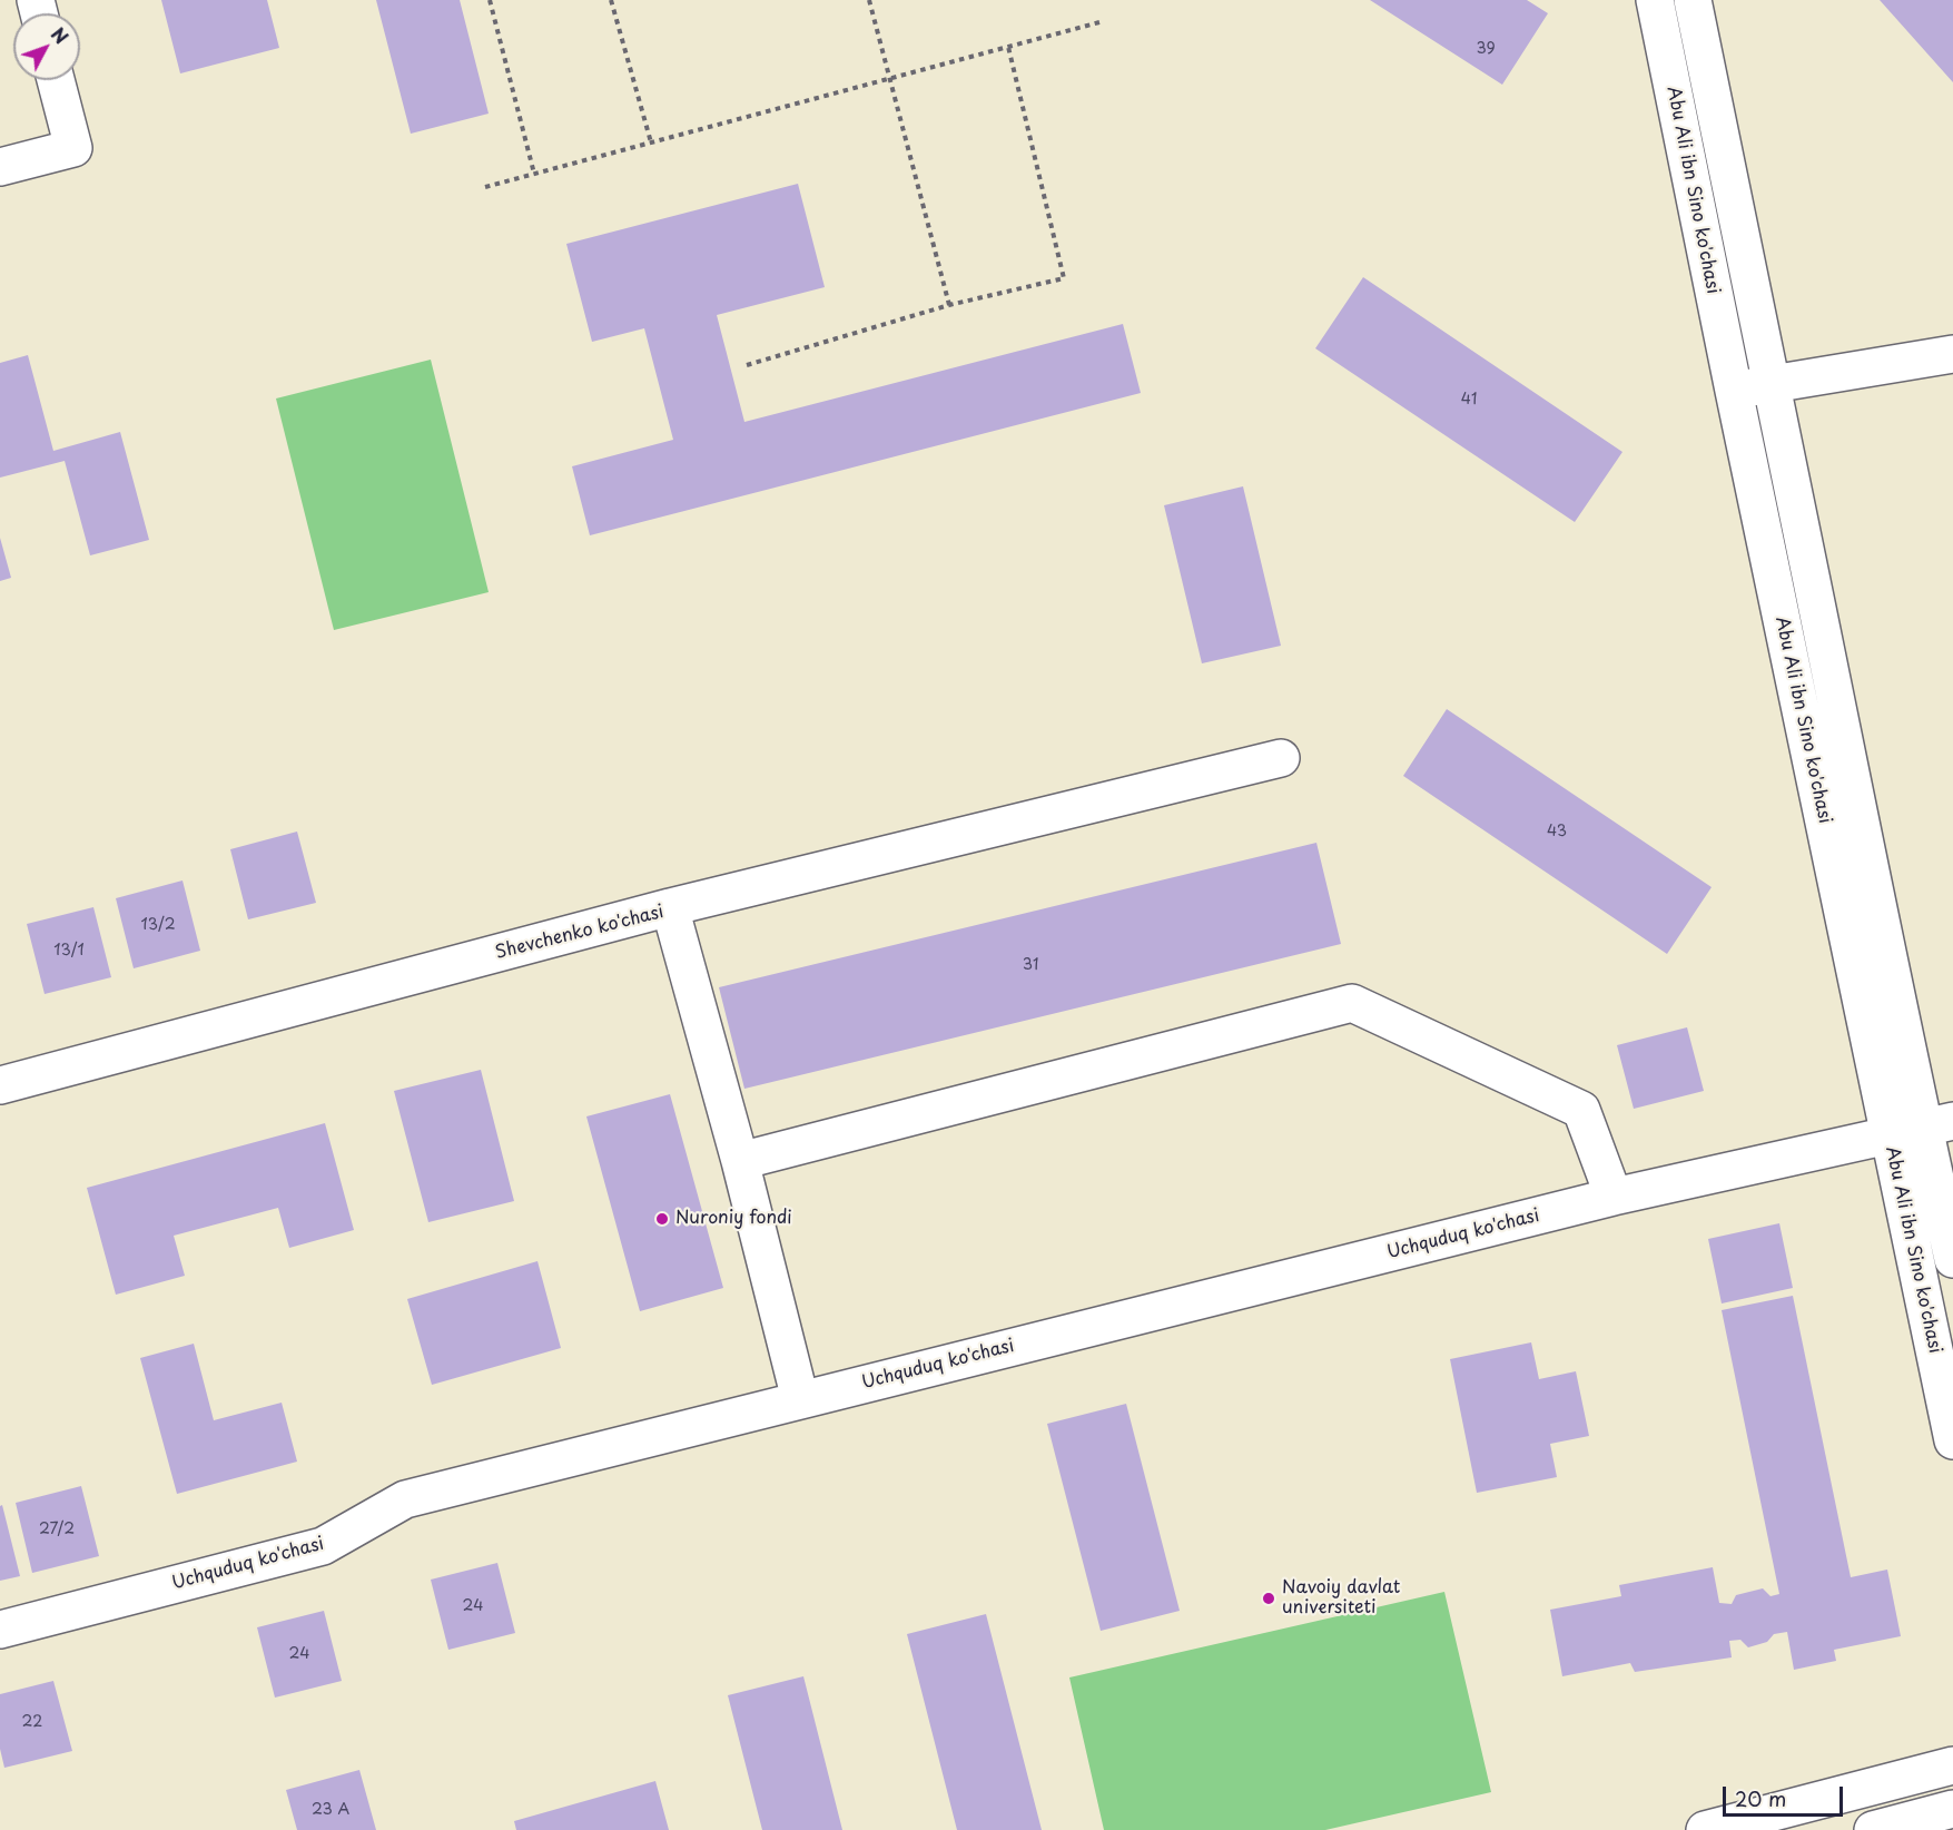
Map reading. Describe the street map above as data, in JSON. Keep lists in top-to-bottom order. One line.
{"streets":{"street":["Abu Ali ibn Sino ko'chasi","Shevchenko ko'chasi","Uchquduq ko'chasi"]},"crossings":[["Abu Ali ibn Sino ko'chasi","Uchquduq ko'chasi"],["Shevchenko ko'chasi","Uchquduq ko'chasi"]],"places":["Nuroniy fondi","Navoiy davlat universiteti"],"house_numbers":["39","41","43","13/2","13/1","31","27/2","24","24","22","23 А"],"scale_bar":"20 m","north":"top right"}
